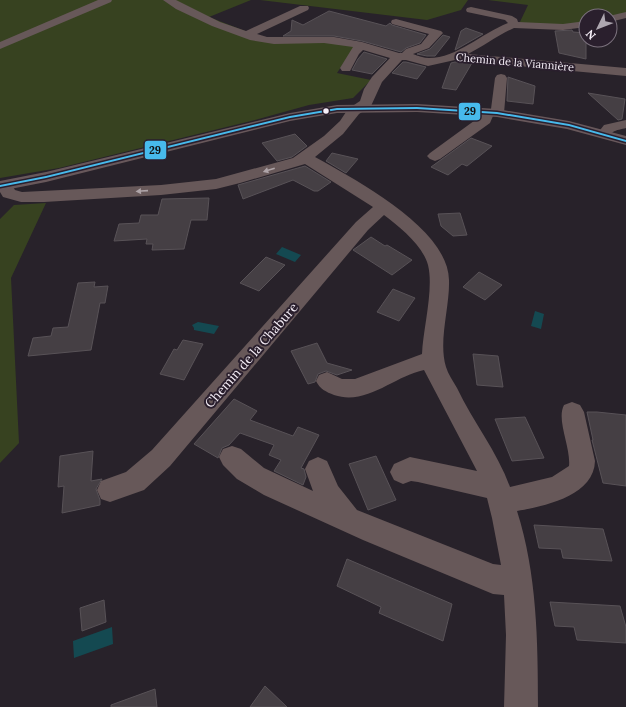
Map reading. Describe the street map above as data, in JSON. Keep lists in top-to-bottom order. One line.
{"streets":{"street":["Chemin de la Viannière","Chemin de la Chabure"]},"lines":["transit line 29"],"north":"bottom left"}
